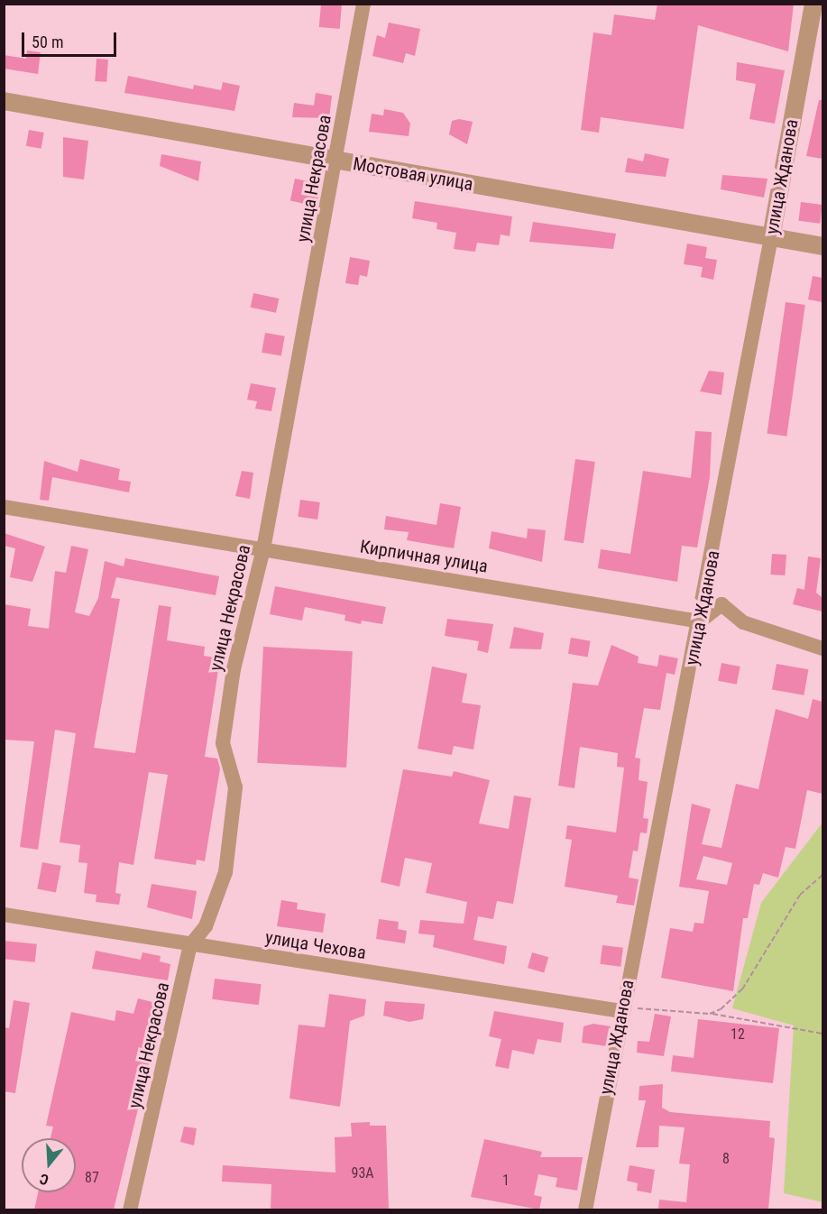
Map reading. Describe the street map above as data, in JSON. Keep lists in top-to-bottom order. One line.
{"streets":{"street":["Мостовая улица","улица Жданова","улица Некрасова","Кирпичная улица","улица Чехова"]},"crossings":[["Мостовая улица","улица Жданова"],["Мостовая улица","улица Некрасова"],["улица Жданова","Кирпичная улица"],["улица Жданова","улица Чехова"],["улица Некрасова","Кирпичная улица"],["улица Некрасова","улица Чехова"]],"house_numbers":["12","8","93А","87","1"],"scale_bar":"50 m","north":"bottom"}
